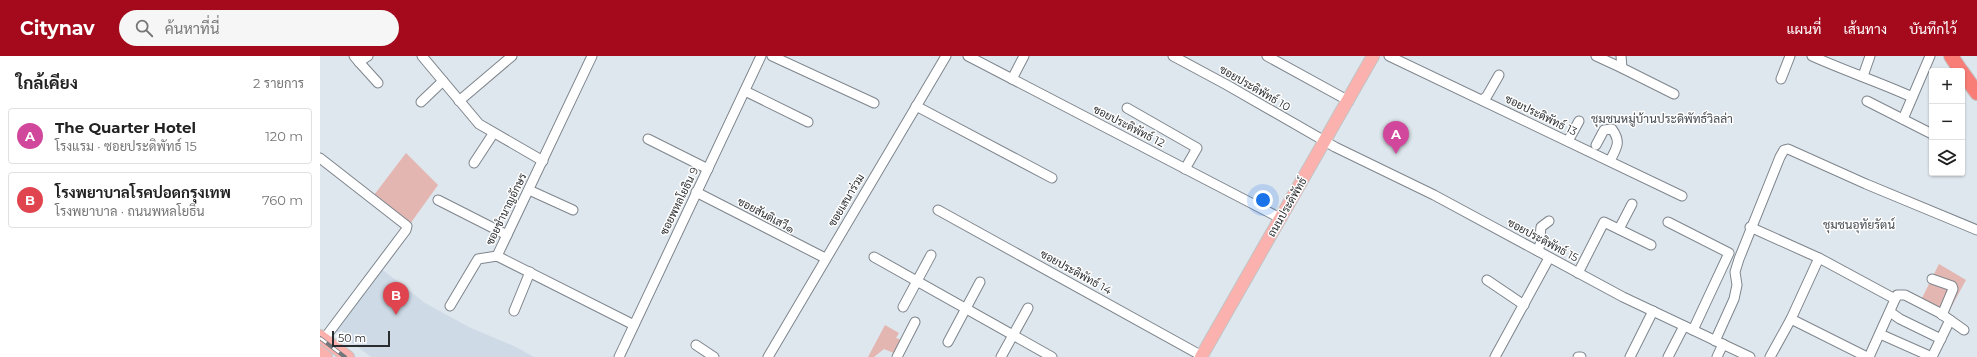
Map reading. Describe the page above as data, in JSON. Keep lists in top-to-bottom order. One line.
{"streets":{"main road":["ถนนประดิพัทธ์"],"street":["ซอยประดิพัทธ์ 10","ซอยประดิพัทธ์ 13","ซอยประดิพัทธ์ 12","ซอยเสนาร่วม","ซอยพหลโยธิน 9","ซอยชำนาญอักษร","ซอยสันติเสวี๑","ซอยประดิพัทธ์ 15","ซอยประดิพัทธ์ 14"]},"crossings":[["ซอยประดิพัทธ์ 10","ถนนประดิพัทธ์"],["ซอยประดิพัทธ์ 10","ซอยประดิพัทธ์ 15"],["ซอยประดิพัทธ์ 12","ถนนประดิพัทธ์"],["ซอยเสนาร่วม","ซอยสันติเสวี๑"],["ซอยพหลโยธิน 9","ซอยชำนาญอักษร"],["ซอยพหลโยธิน 9","ซอยสันติเสวี๑"],["ถนนประดิพัทธ์","ซอยประดิพัทธ์ 15"],["ถนนประดิพัทธ์","ซอยประดิพัทธ์ 14"]],"districts":["ชุมชนหมู่บ้านประดิพัทธ์วิลล่า","ชุมชนอุทัยรัตน์"],"scale_bar":"50 m","page":{"header":"Citynav","search":"ค้นหาที่นี่","nav":["แผนที่","เส้นทาง","บันทึกไว้"],"heading":["ใกล้เคียง","2 รายการ"],"map_buttons":["+","−"],"list":[{"mark":"A","name":"The Quarter Hotel","note":"โรงแรม · ซอยประดิพัทธ์ 15","value":"120 m"},{"mark":"B","name":"โรงพยาบาลโรคปอดกรุงเทพ","note":"โรงพยาบาล · ถนนพหลโยธิน","value":"760 m"}],"pins":["A","B"],"scale":"50 m"}}
